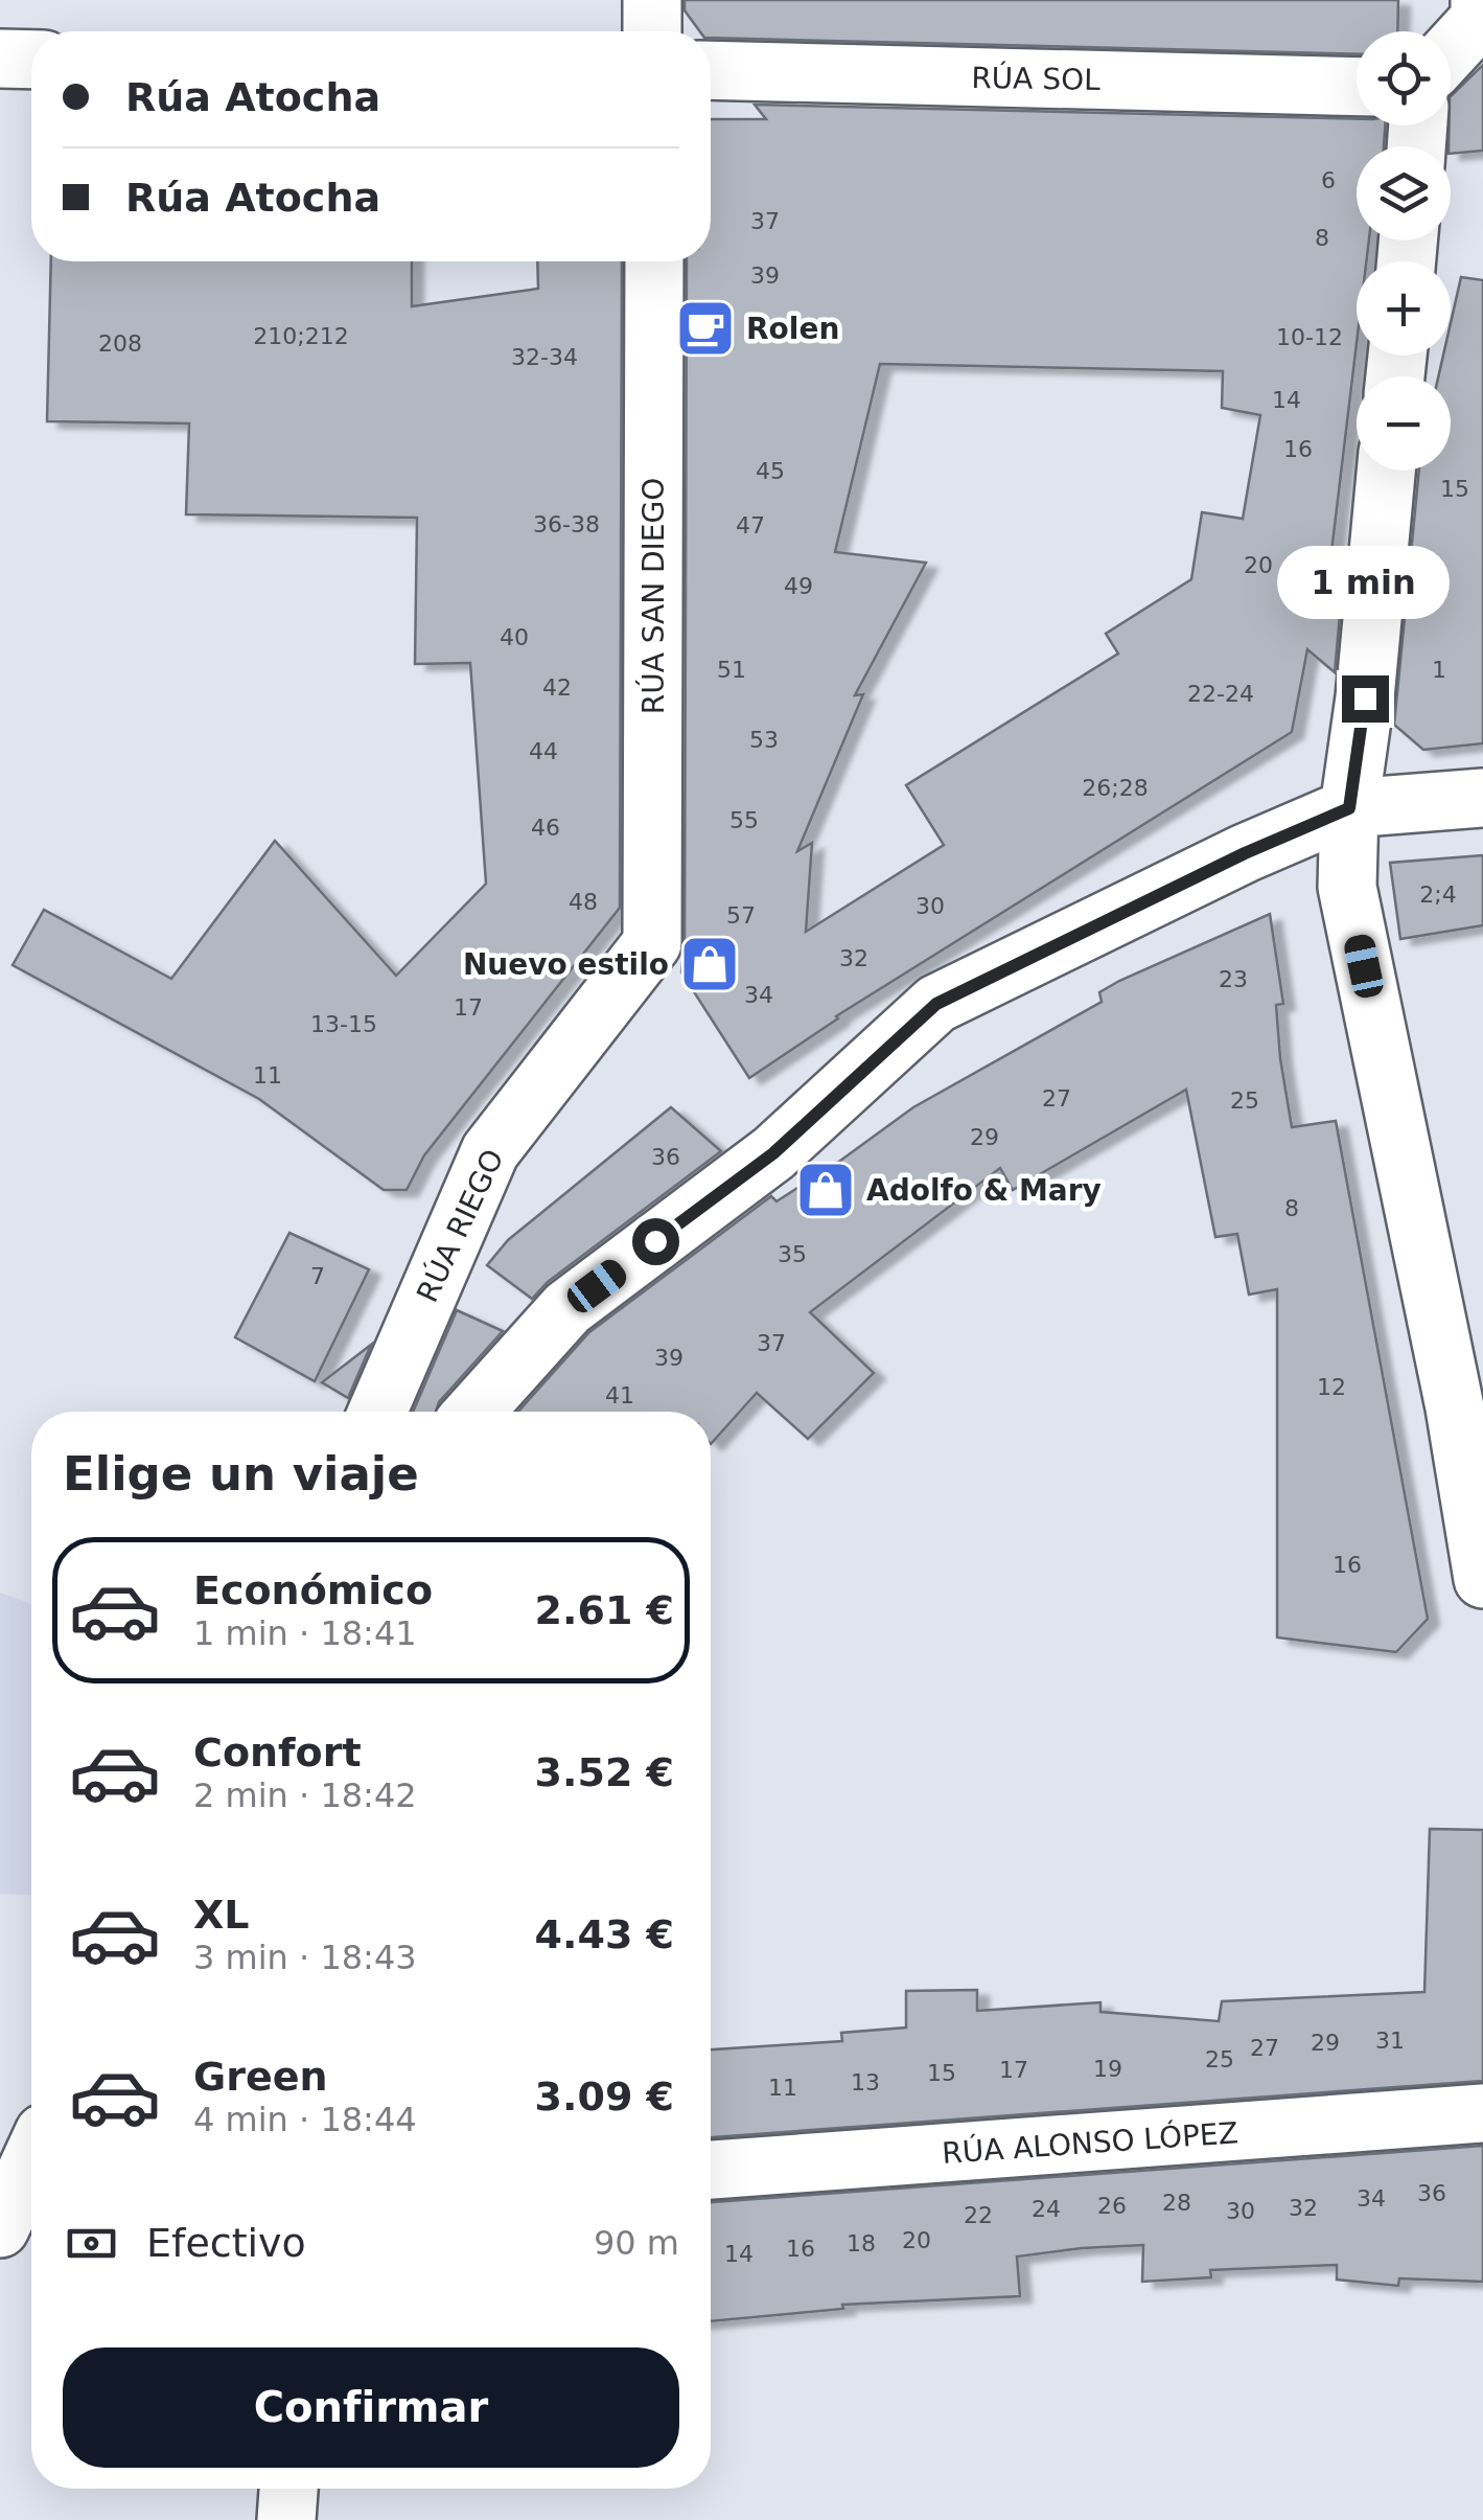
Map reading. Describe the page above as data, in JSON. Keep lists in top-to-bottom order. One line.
{"streets":{"street":["RÚA SOL","RÚA SAN DIEGO","RÚA RIEGO","RÚA ALONSO LÓPEZ"]},"crossings":[["RÚA SAN DIEGO","RÚA RIEGO"]],"places":{"cafe":["Rolen"],"shop":["Nuevo estilo","Adolfo & Mary"]},"house_numbers":["6","37","8","39","210;212","10-12","208","32-34","14","16","45","15","36-38","47","20","49","40","51","1","42","22-24","53","44","26;28","55","46","2;4","48","30","57","32","23","34","17","13-15","11","27","25","29","36","8","35","7","37","39","12","41","16","31","29","27","25","19","17","15","13","11","36","34","28","26","32","24","30","22","20","18","16","14"],"page":{"map_buttons":["+","−"],"banner":["Rúa Atocha","Rúa Atocha"],"bubble":"1 min","heading":"Elige un viaje","list":[{"name":"Económico","note":"1 min · 18:41","value":"2.61 €"},{"name":"Confort","note":"2 min · 18:42","value":"3.52 €"},{"name":"XL","note":"3 min · 18:43","value":"4.43 €"},{"name":"Green","note":"4 min · 18:44","value":"3.09 €"}],"pay":["Efectivo","90 m"],"buttons":"Confirmar"}}
